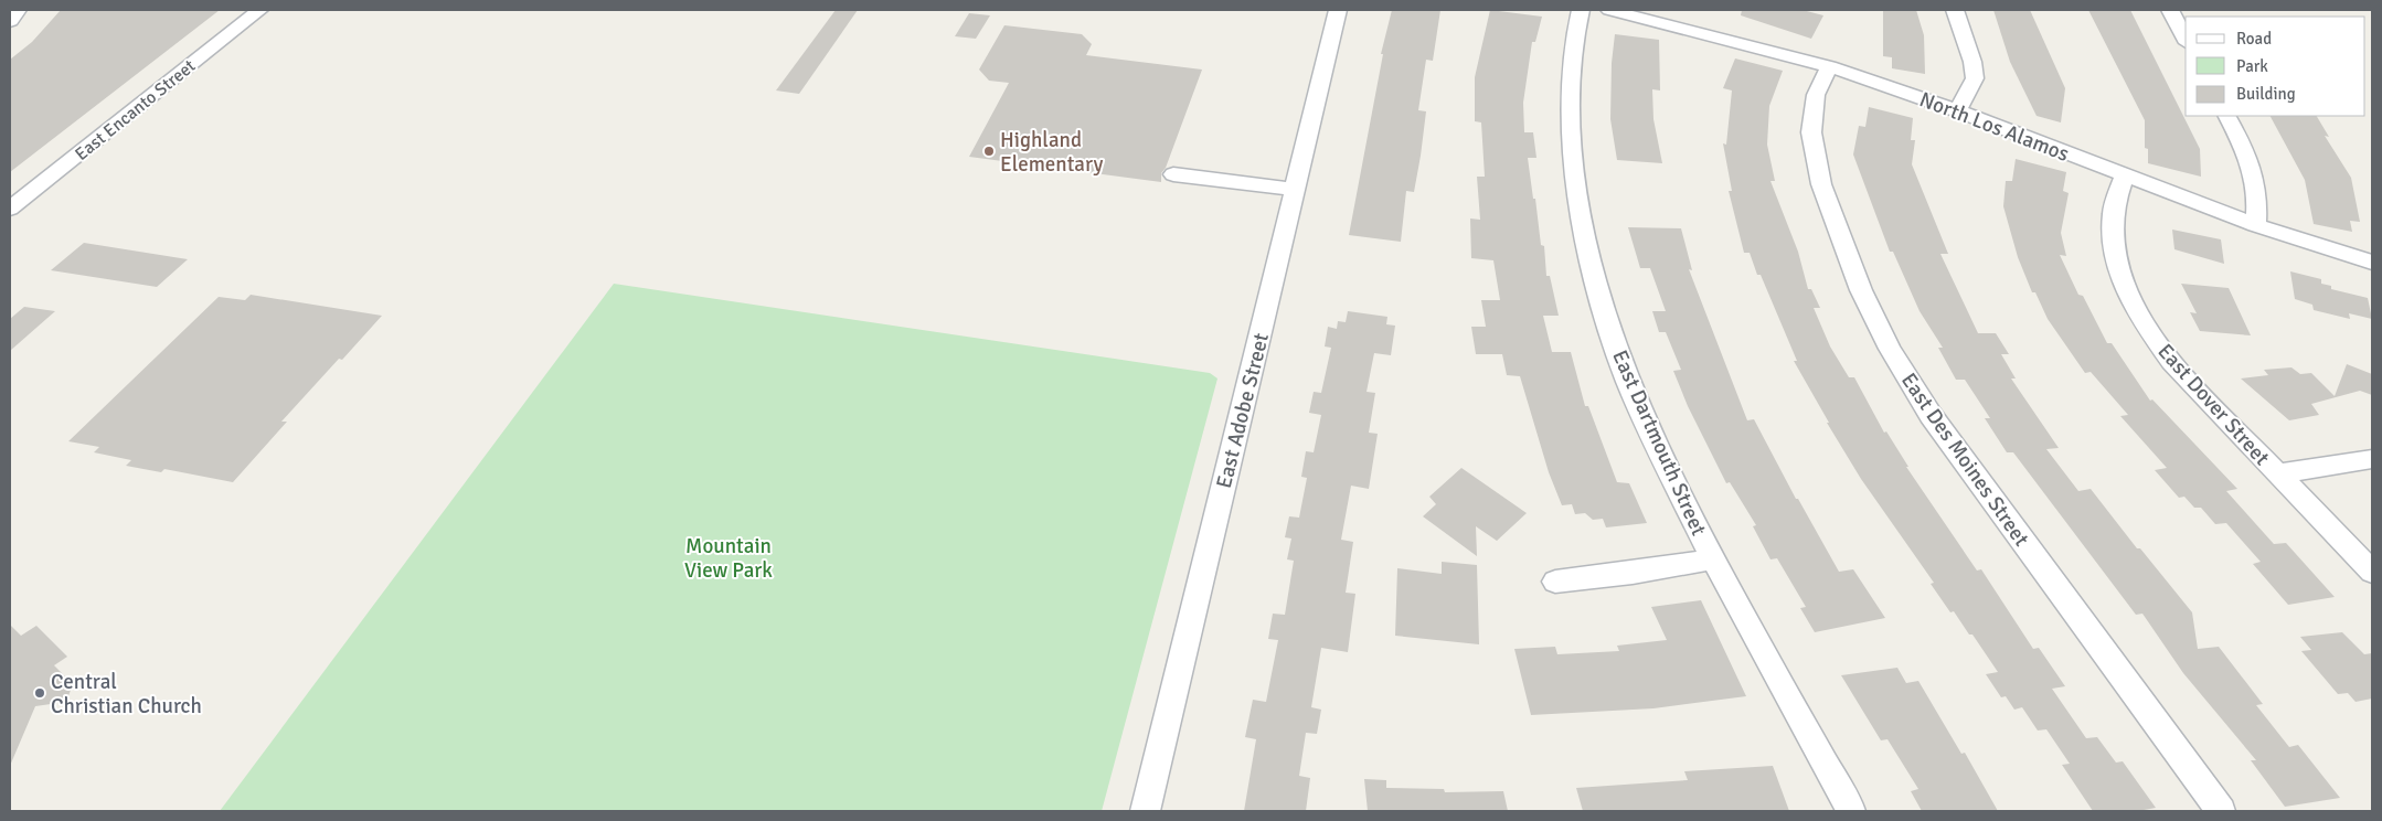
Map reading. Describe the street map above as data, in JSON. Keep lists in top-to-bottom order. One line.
{"streets":{"street":["East Encanto Street","North Los Alamos","East Dover Street","East Adobe Street","East Dartmouth Street","East Des Moines Street"]},"crossings":[["North Los Alamos","East Dover Street"],["North Los Alamos","East Des Moines Street"]],"parks":["Mountain View Park"],"places":["Highland Elementary","Central Christian Church"],"legend":["Road","Park","Building"]}
